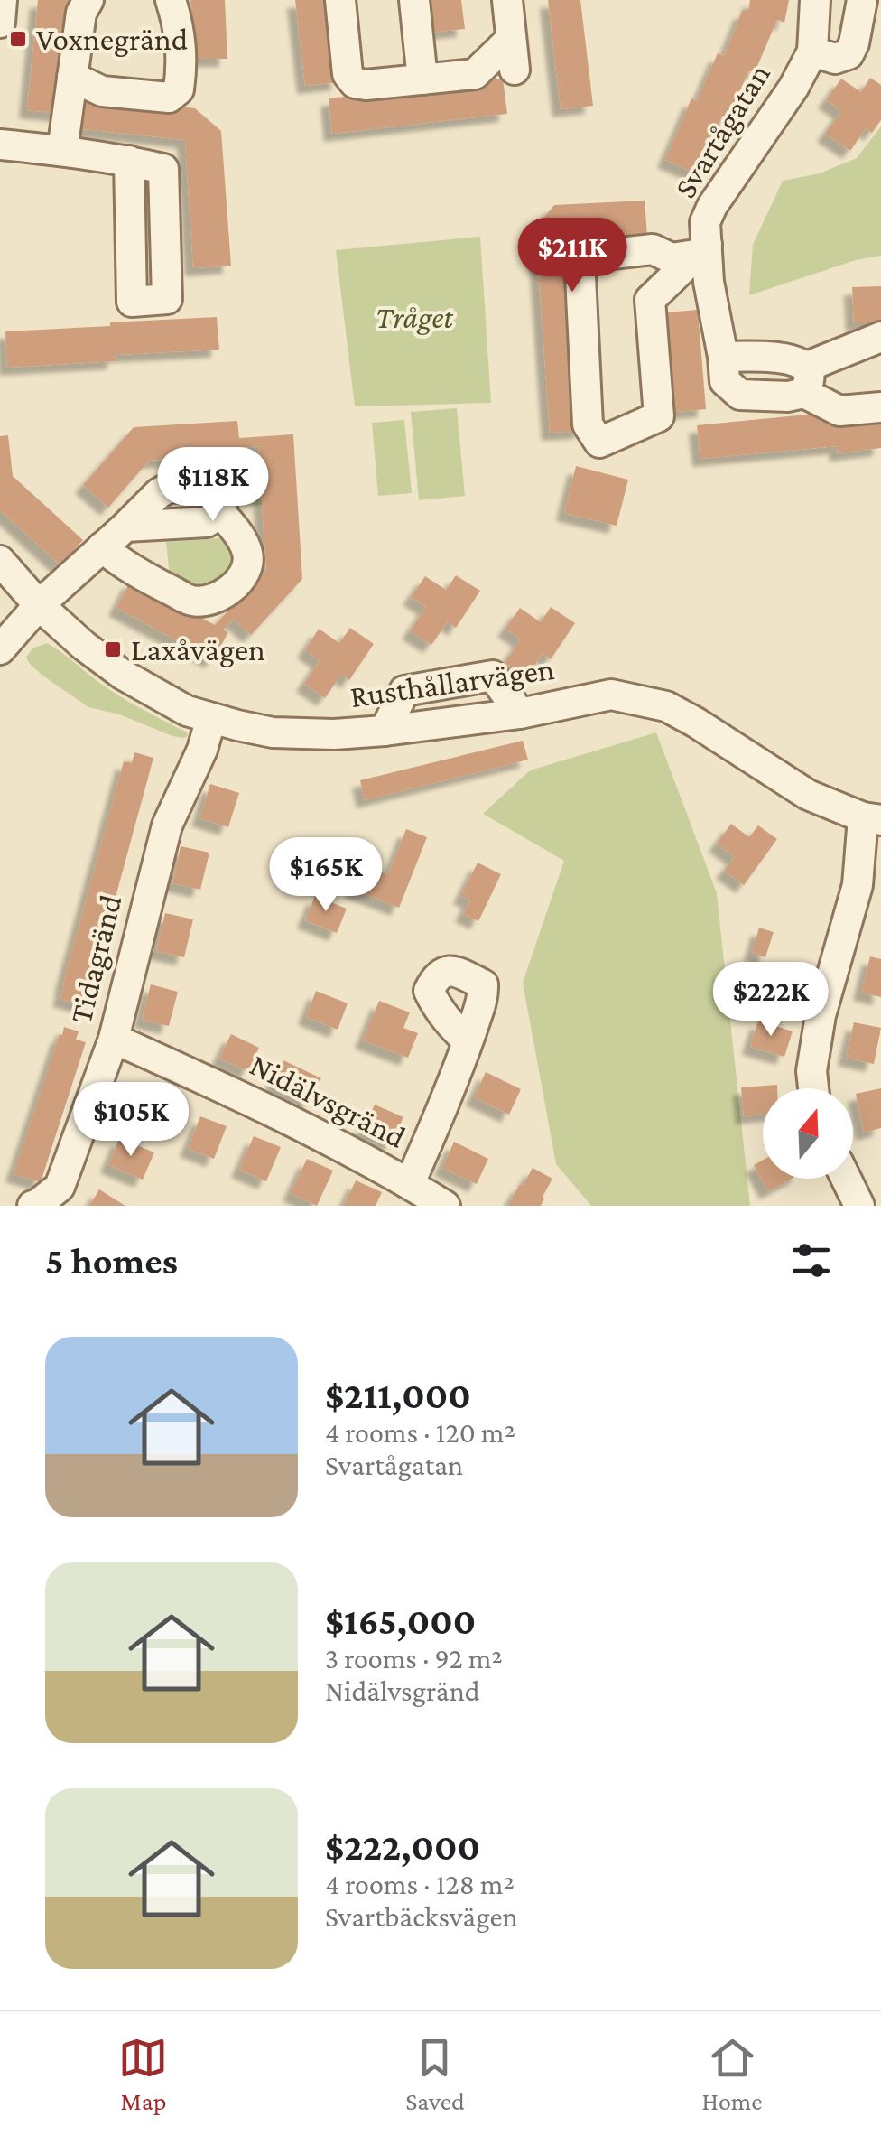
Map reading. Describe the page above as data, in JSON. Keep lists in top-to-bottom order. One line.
{"streets":{"street":["Svartågatan","Rusthållarvägen","Tidagränd","Nidälvsgränd"]},"crossings":[["Rusthållarvägen","Tidagränd"],["Tidagränd","Nidälvsgränd"]],"parks":["Tråget"],"places":{"transit":["Voxnegränd","Laxåvägen"]},"north":"top","page":{"price":["$211K","$118K","$165K","$222K","$105K"],"heading":"5 homes","list":[{"name":"$211,000","note":"4 rooms · 120 m² · Svartågatan"},{"name":"$165,000","note":"3 rooms · 92 m² · Nidälvsgränd"},{"name":"$222,000","note":"4 rooms · 128 m² · Svartbäcksvägen"}],"tabs":["Map","Saved","Home"]}}
